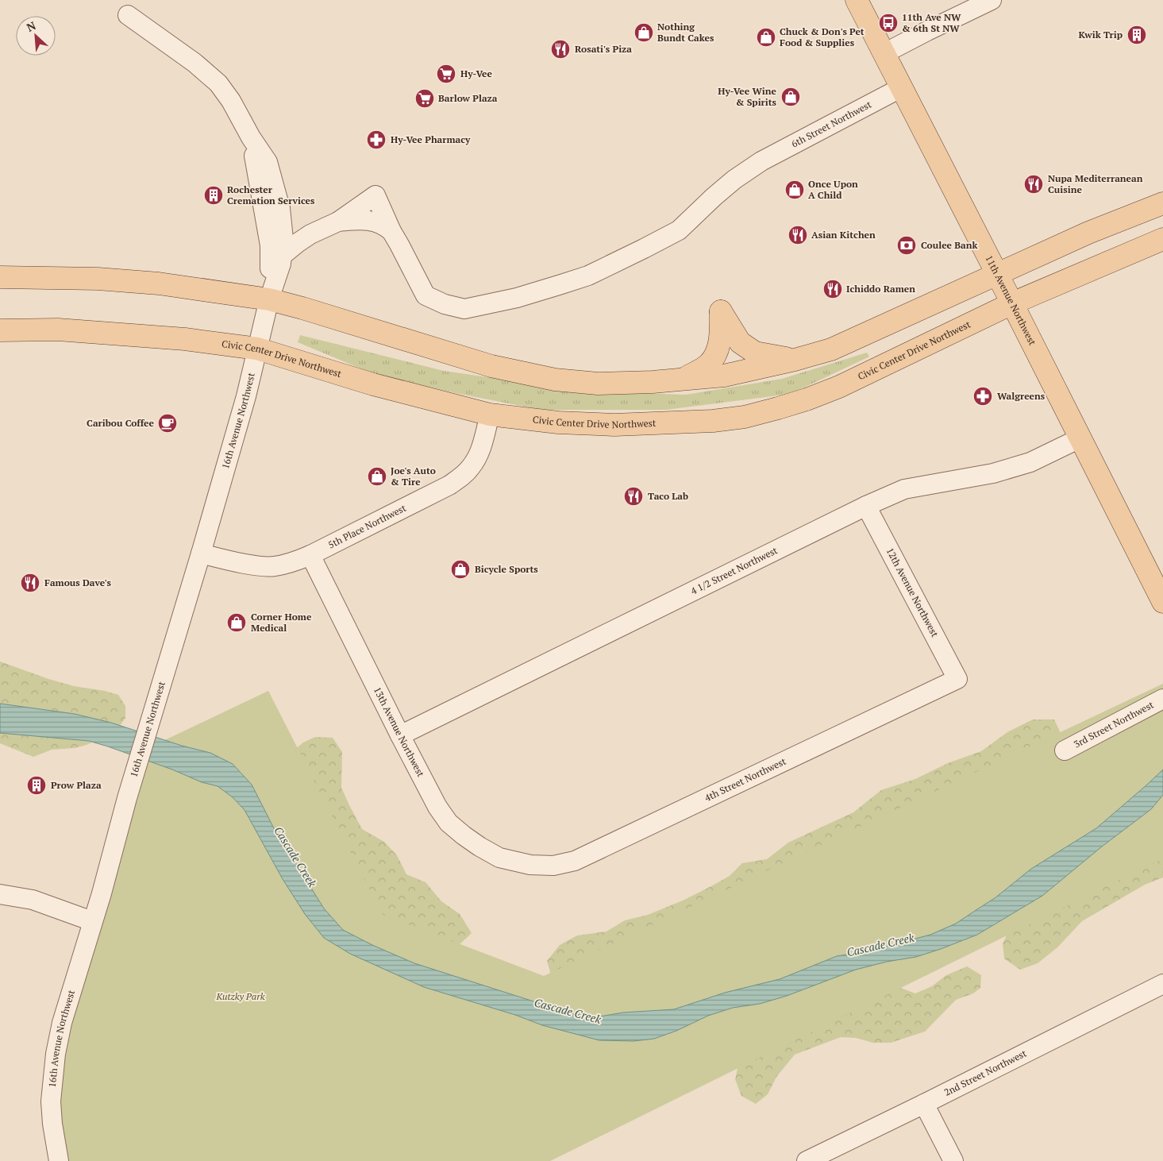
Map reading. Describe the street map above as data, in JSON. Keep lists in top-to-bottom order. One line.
{"streets":{"main road":["11th Avenue Northwest","Civic Center Drive Northwest"],"street":["6th Street Northwest","16th Avenue Northwest","5th Place Northwest","4 1/2 Street Northwest","12th Avenue Northwest","3rd Street Northwest","13th Avenue Northwest","4th Street Northwest","2nd Street Northwest"]},"crossings":[["6th Street Northwest","11th Avenue Northwest"],["11th Avenue Northwest","Civic Center Drive Northwest"],["11th Avenue Northwest","4 1/2 Street Northwest"],["Civic Center Drive Northwest","16th Avenue Northwest"],["Civic Center Drive Northwest","5th Place Northwest"],["16th Avenue Northwest","5th Place Northwest"],["5th Place Northwest","13th Avenue Northwest"],["4 1/2 Street Northwest","12th Avenue Northwest"],["4 1/2 Street Northwest","13th Avenue Northwest"],["12th Avenue Northwest","4th Street Northwest"],["13th Avenue Northwest","4th Street Northwest"]],"water":["Cascade Creek"],"parks":["Kutzky Park"],"places":{"bus stop":["11th Ave NW & 6th St NW"],"shop":["Nothing Bundt Cakes","Chuck & Don's Pet Food & Supplies","Hy-Vee Wine & Spirits","Once Upon A Child","Joe's Auto & Tire","Bicycle Sports","Corner Home Medical"],"building":["Kwik Trip","Rochester Cremation Services","Prow Plaza"],"restaurant":["Rosati's Piza","Nupa Mediterranean Cuisine","Asian Kitchen","Ichiddo Ramen","Taco Lab","Famous Dave's"],"supermarket":["Hy-Vee","Barlow Plaza"],"pharmacy":["Hy-Vee Pharmacy","Walgreens"],"bank":["Coulee Bank"],"cafe":["Caribou Coffee"]},"north":"top left"}
